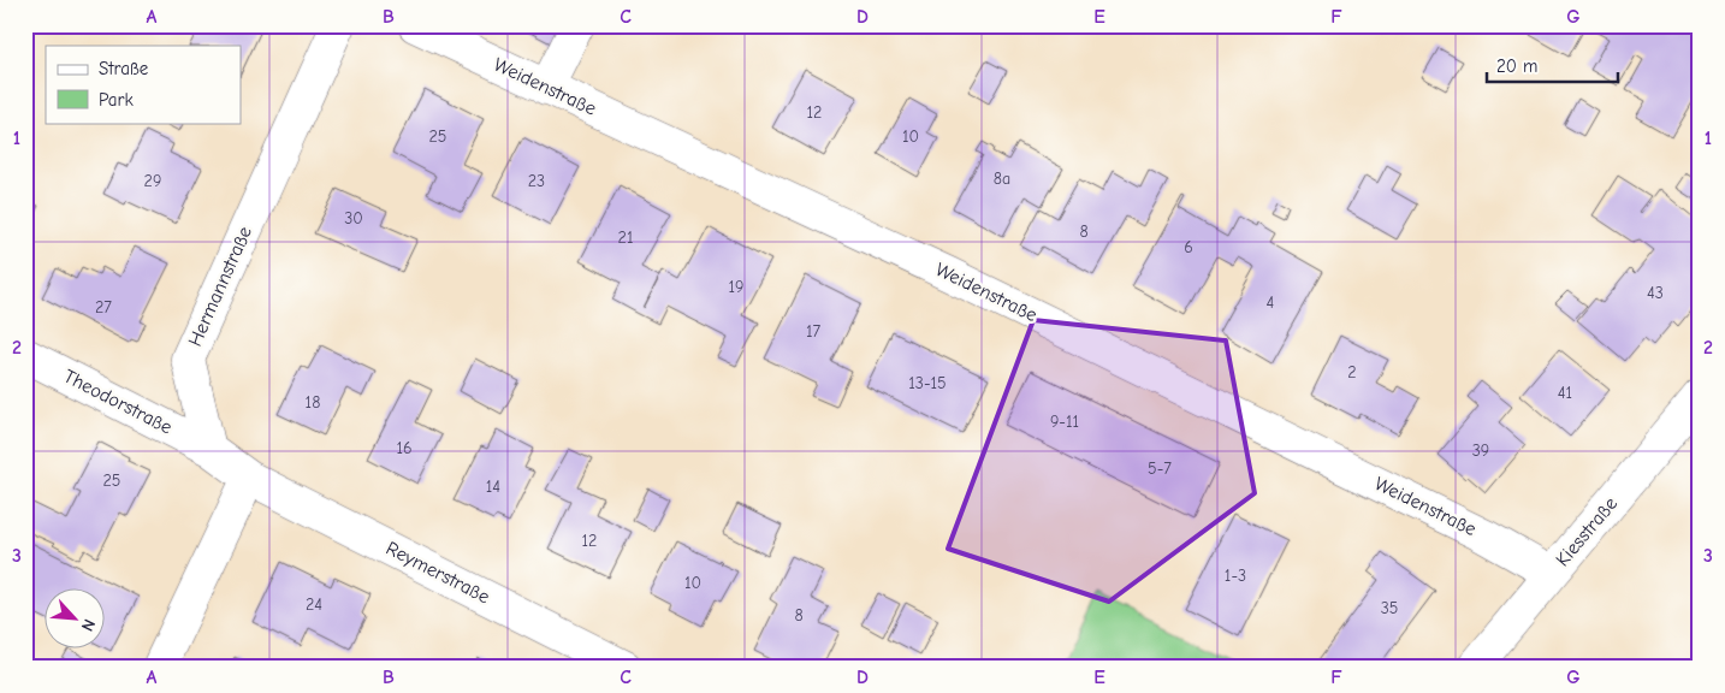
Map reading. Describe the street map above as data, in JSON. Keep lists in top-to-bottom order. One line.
{"streets":{"street":["Weidenstraße","Hermannstraße","Theodorstraße","Kiesstraße","Reymerstraße"]},"crossings":[["Weidenstraße","Kiesstraße"],["Hermannstraße","Theodorstraße"]],"house_numbers":["12","25","10","8a","29","23","30","8","21","6","19","43","4","27","17","2","13-15","41","18","9-11","16","39","5-7","25","14","12","1-3","10","24","35","8"],"legend":["Straße","Park"],"scale_bar":"20 m","north":"bottom right","grid":{"columns":["A","B","C","D","E","F","G"],"rows":["1","2","3"]}}
